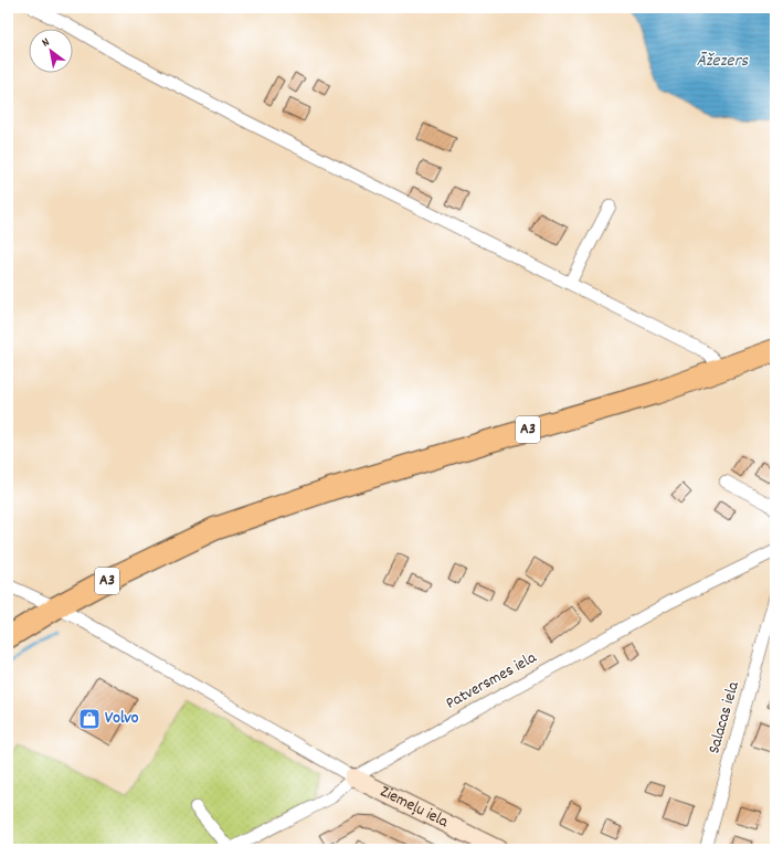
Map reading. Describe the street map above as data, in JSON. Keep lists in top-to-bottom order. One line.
{"streets":{"highway":["A3"],"street":["Patversmes iela","Salacas iela","Ziemeļu iela"]},"crossings":[["Patversmes iela","Ziemeļu iela"]],"water":["Āžezers"],"places":{"shop":["Volvo"]},"north":"top left"}
